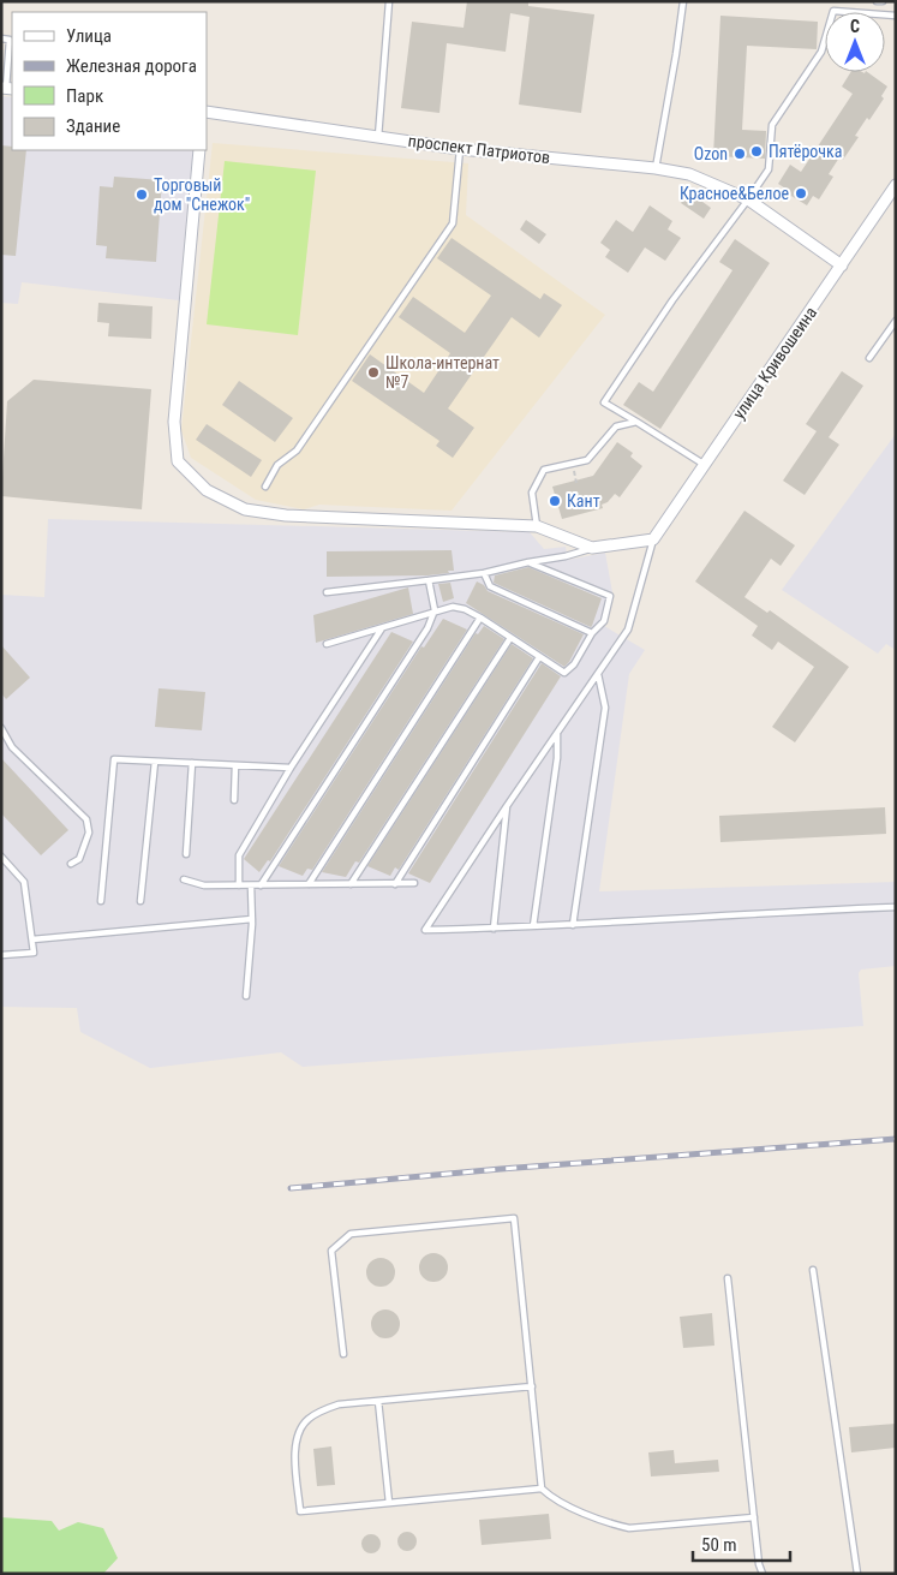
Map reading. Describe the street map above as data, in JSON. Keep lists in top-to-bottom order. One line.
{"streets":{"street":["проспект Патриотов","улица Кривошеина"]},"crossings":[["проспект Патриотов","улица Кривошеина"]],"places":["Пятёрочка","Ozon","Красное&Белое","Торговый дом \"Снежок\"","Школа-интернат №7","Кант"],"legend":["Улица","Железная дорога","Парк","Здание"],"scale_bar":"50 m","north":"top"}
